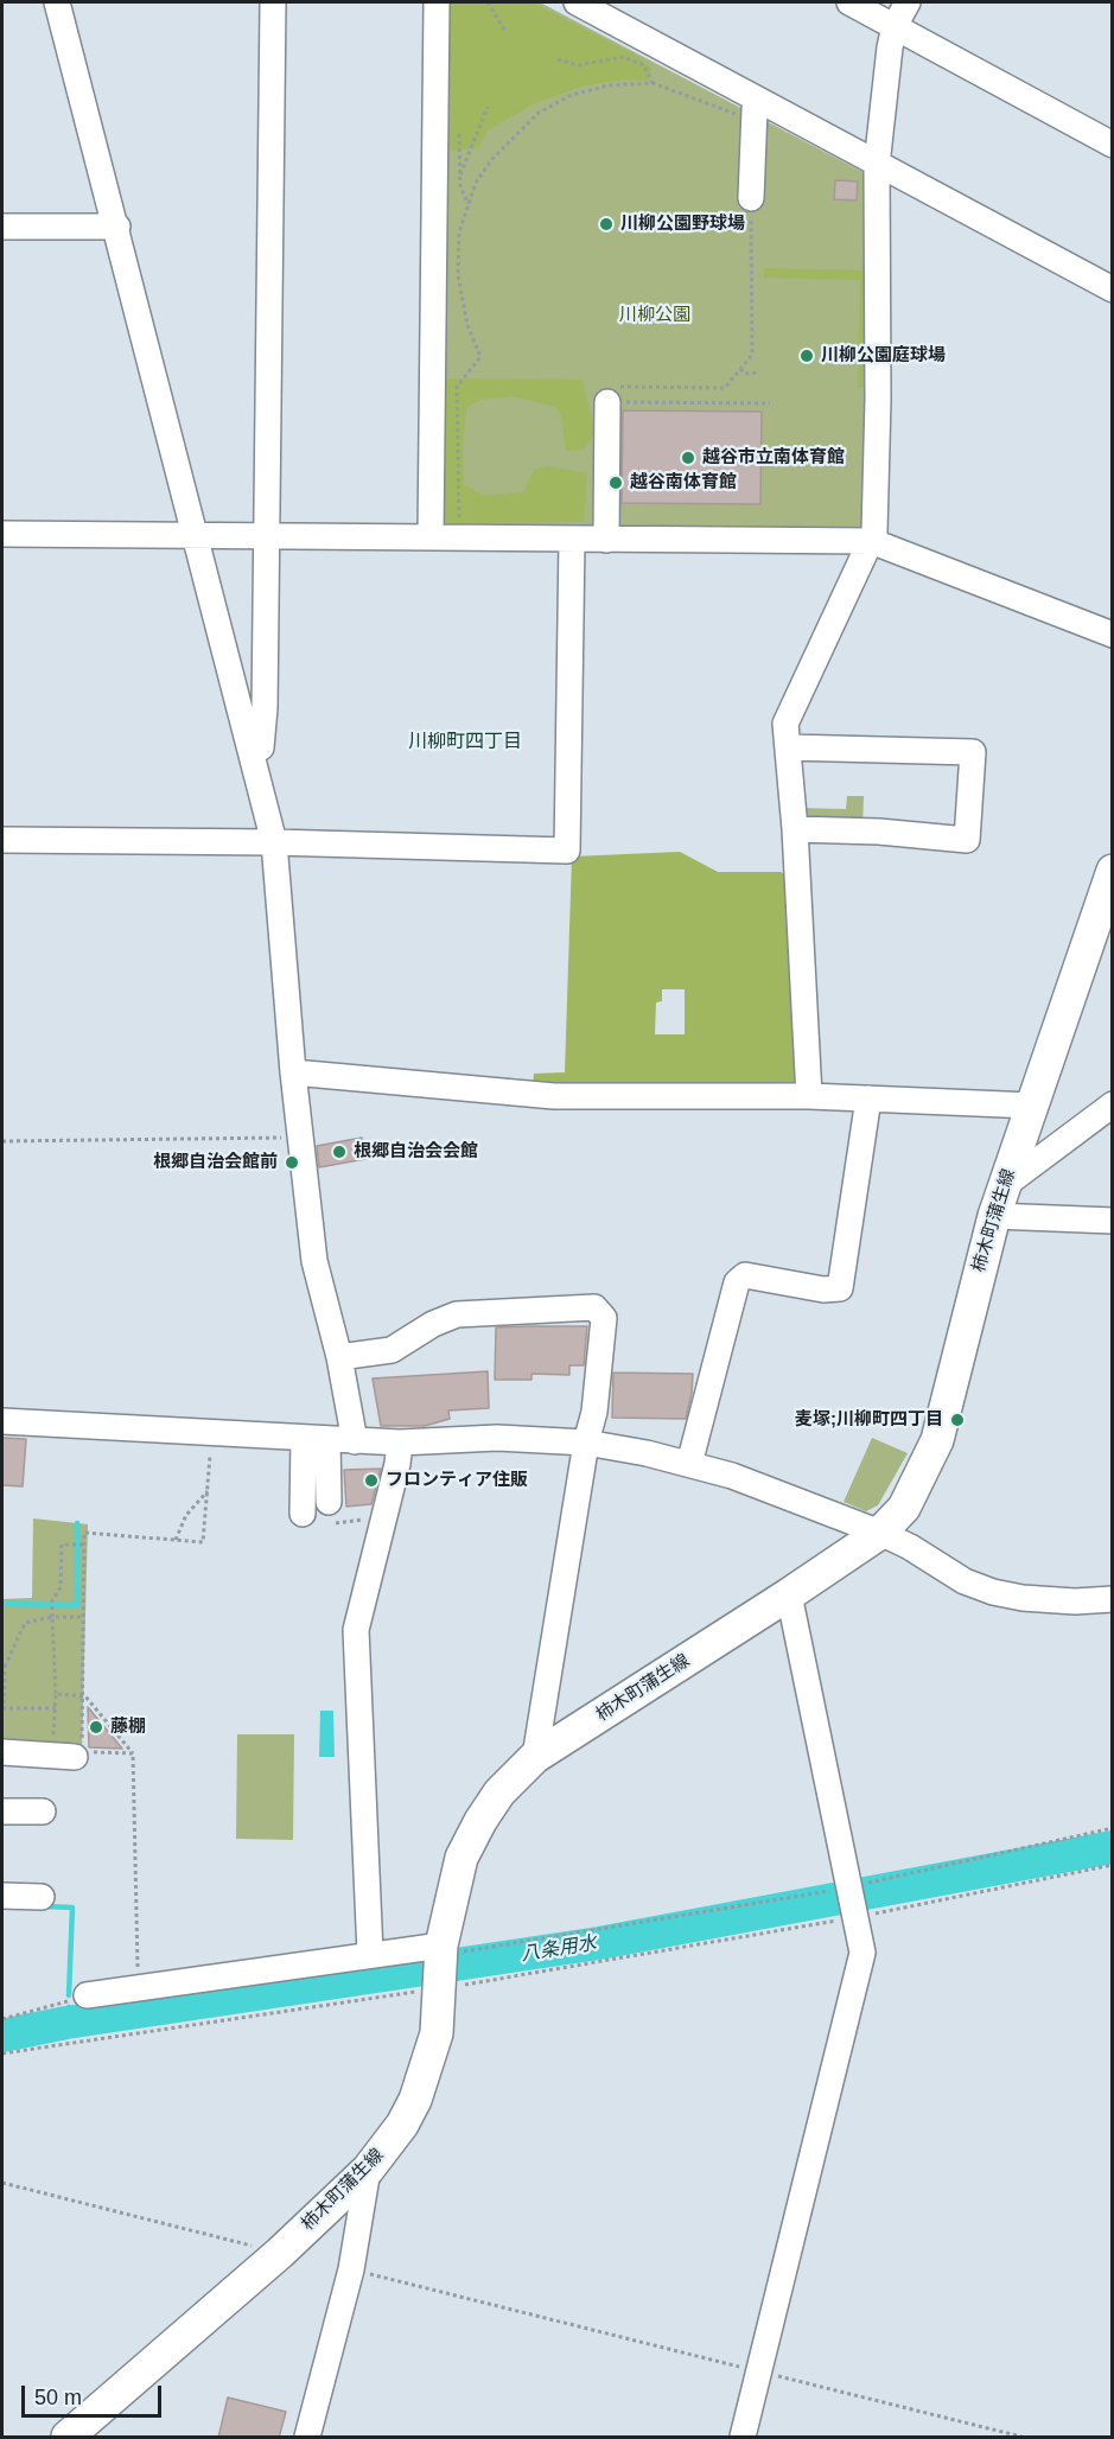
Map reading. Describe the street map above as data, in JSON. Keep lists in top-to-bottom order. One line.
{"streets":{"main road":["柿木町蒲生線"]},"districts":["川柳町四丁目"],"water":["八条用水"],"parks":["川柳公園"],"places":["川柳公園野球場","川柳公園庭球場","越谷市立南体育館","越谷南体育館","根郷自治会会館","根郷自治会館前","麦塚;川柳町四丁目","フロンティア住販","藤棚"],"scale_bar":"50 m"}
